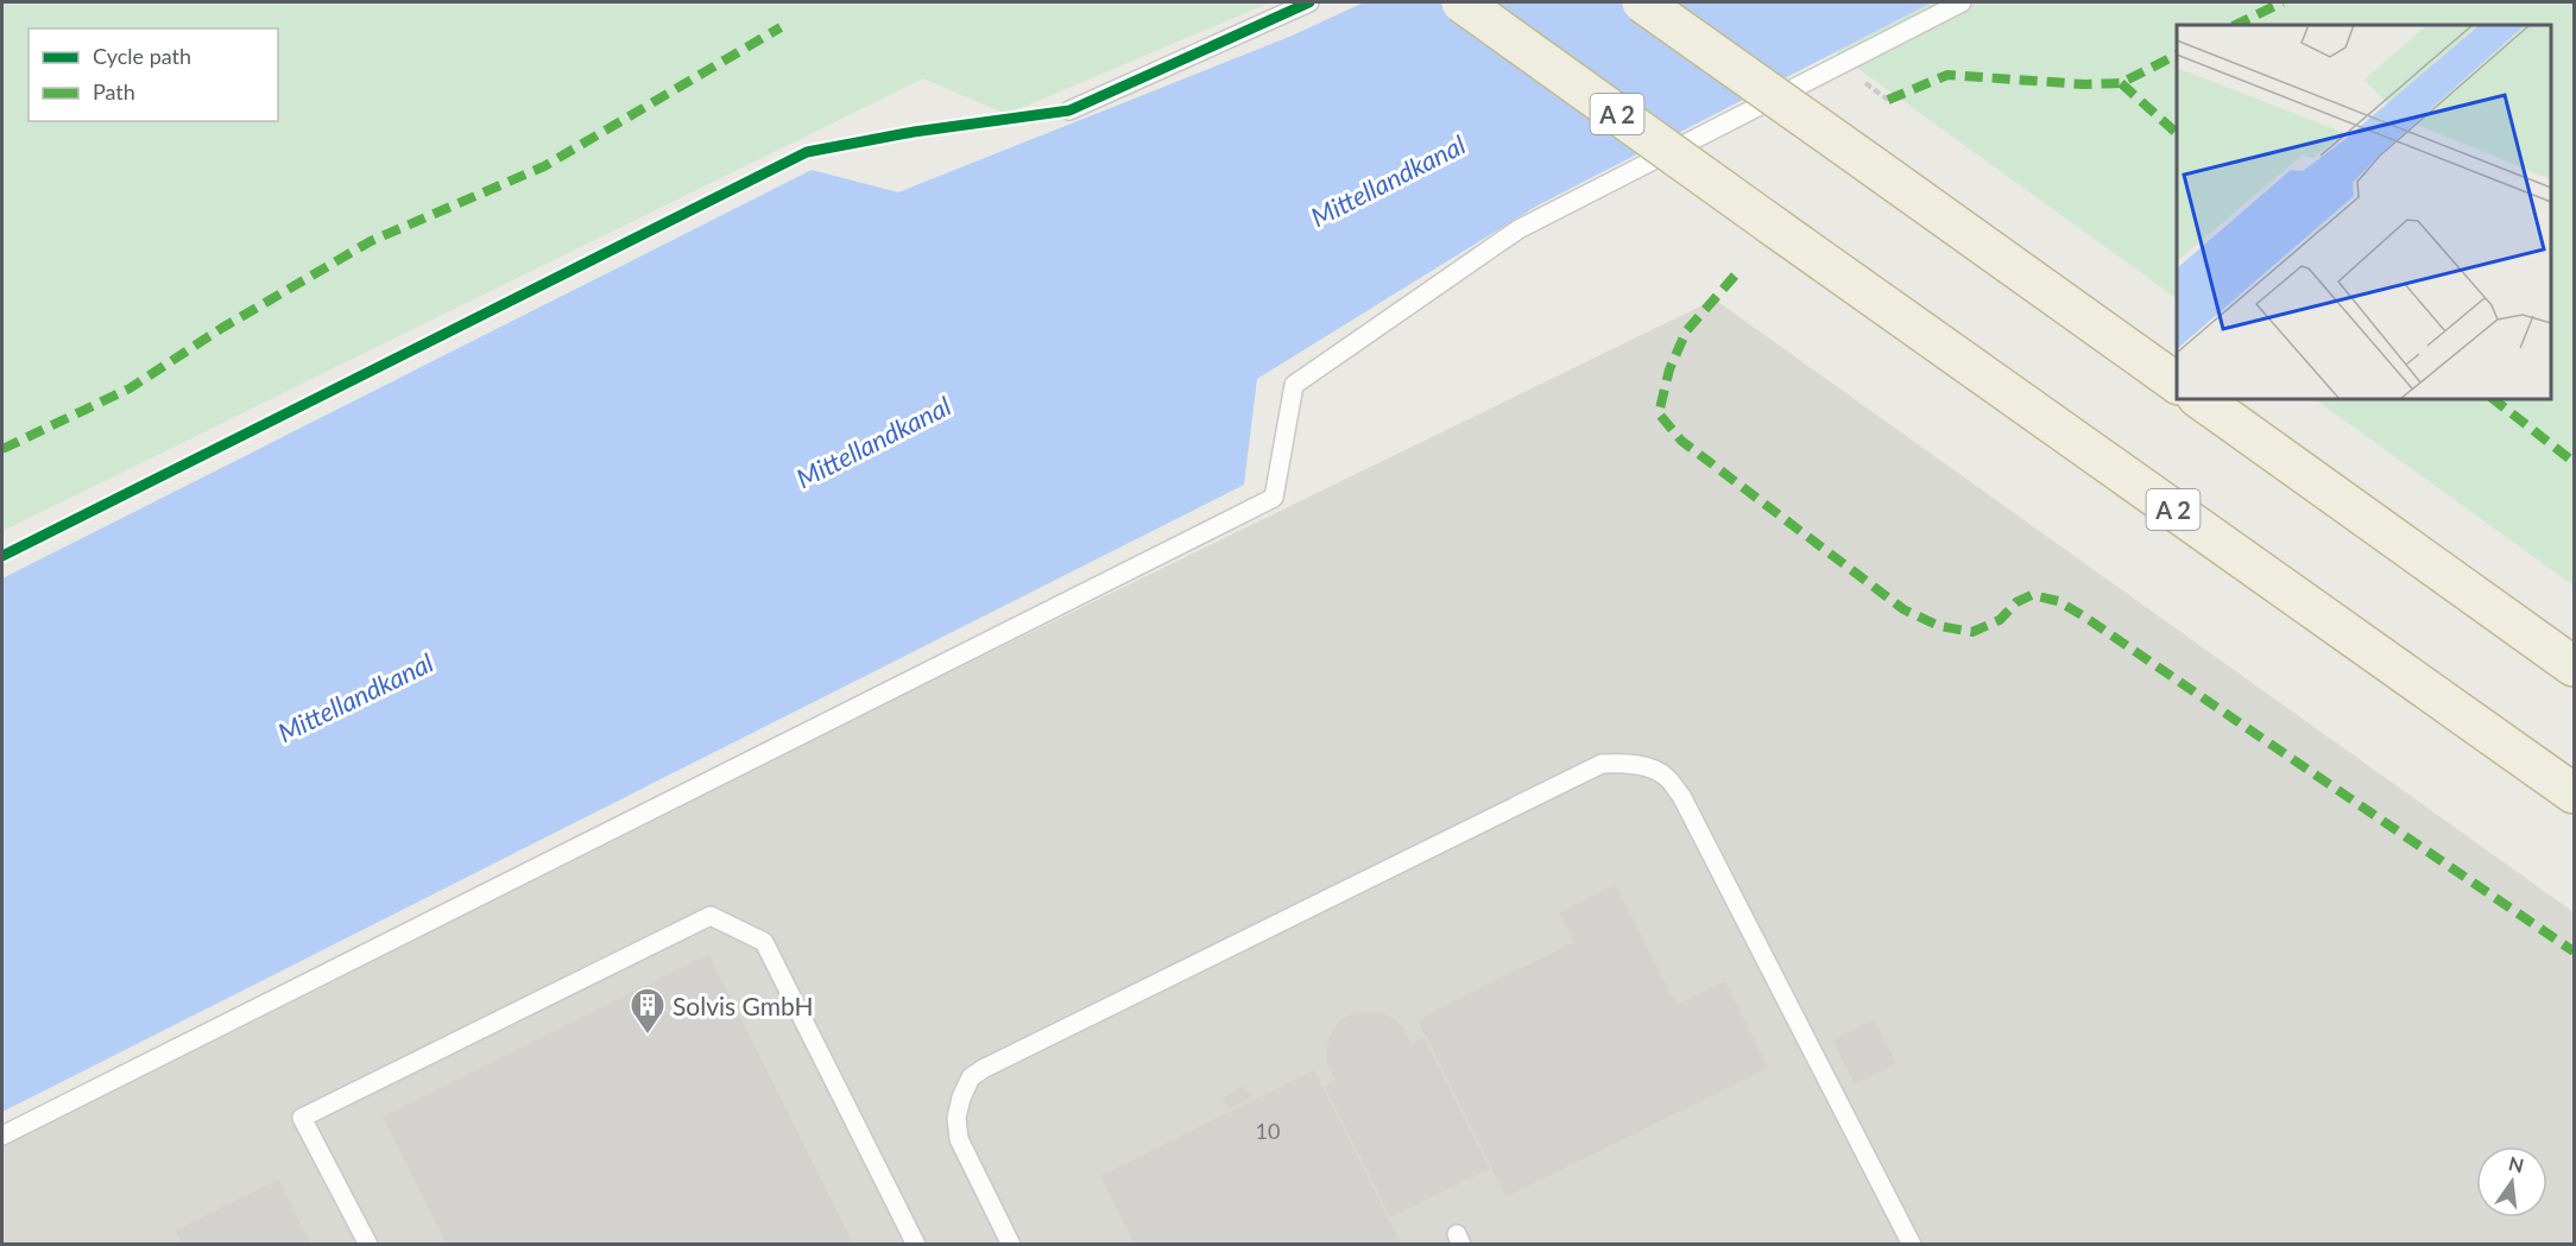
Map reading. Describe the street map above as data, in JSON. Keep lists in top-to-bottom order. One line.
{"streets":{"highway":["A 2"]},"water":["Mittellandkanal"],"places":{"building":["Solvis GmbH"]},"house_numbers":["10"],"legend":["Cycle path","Path"],"north":"top"}
